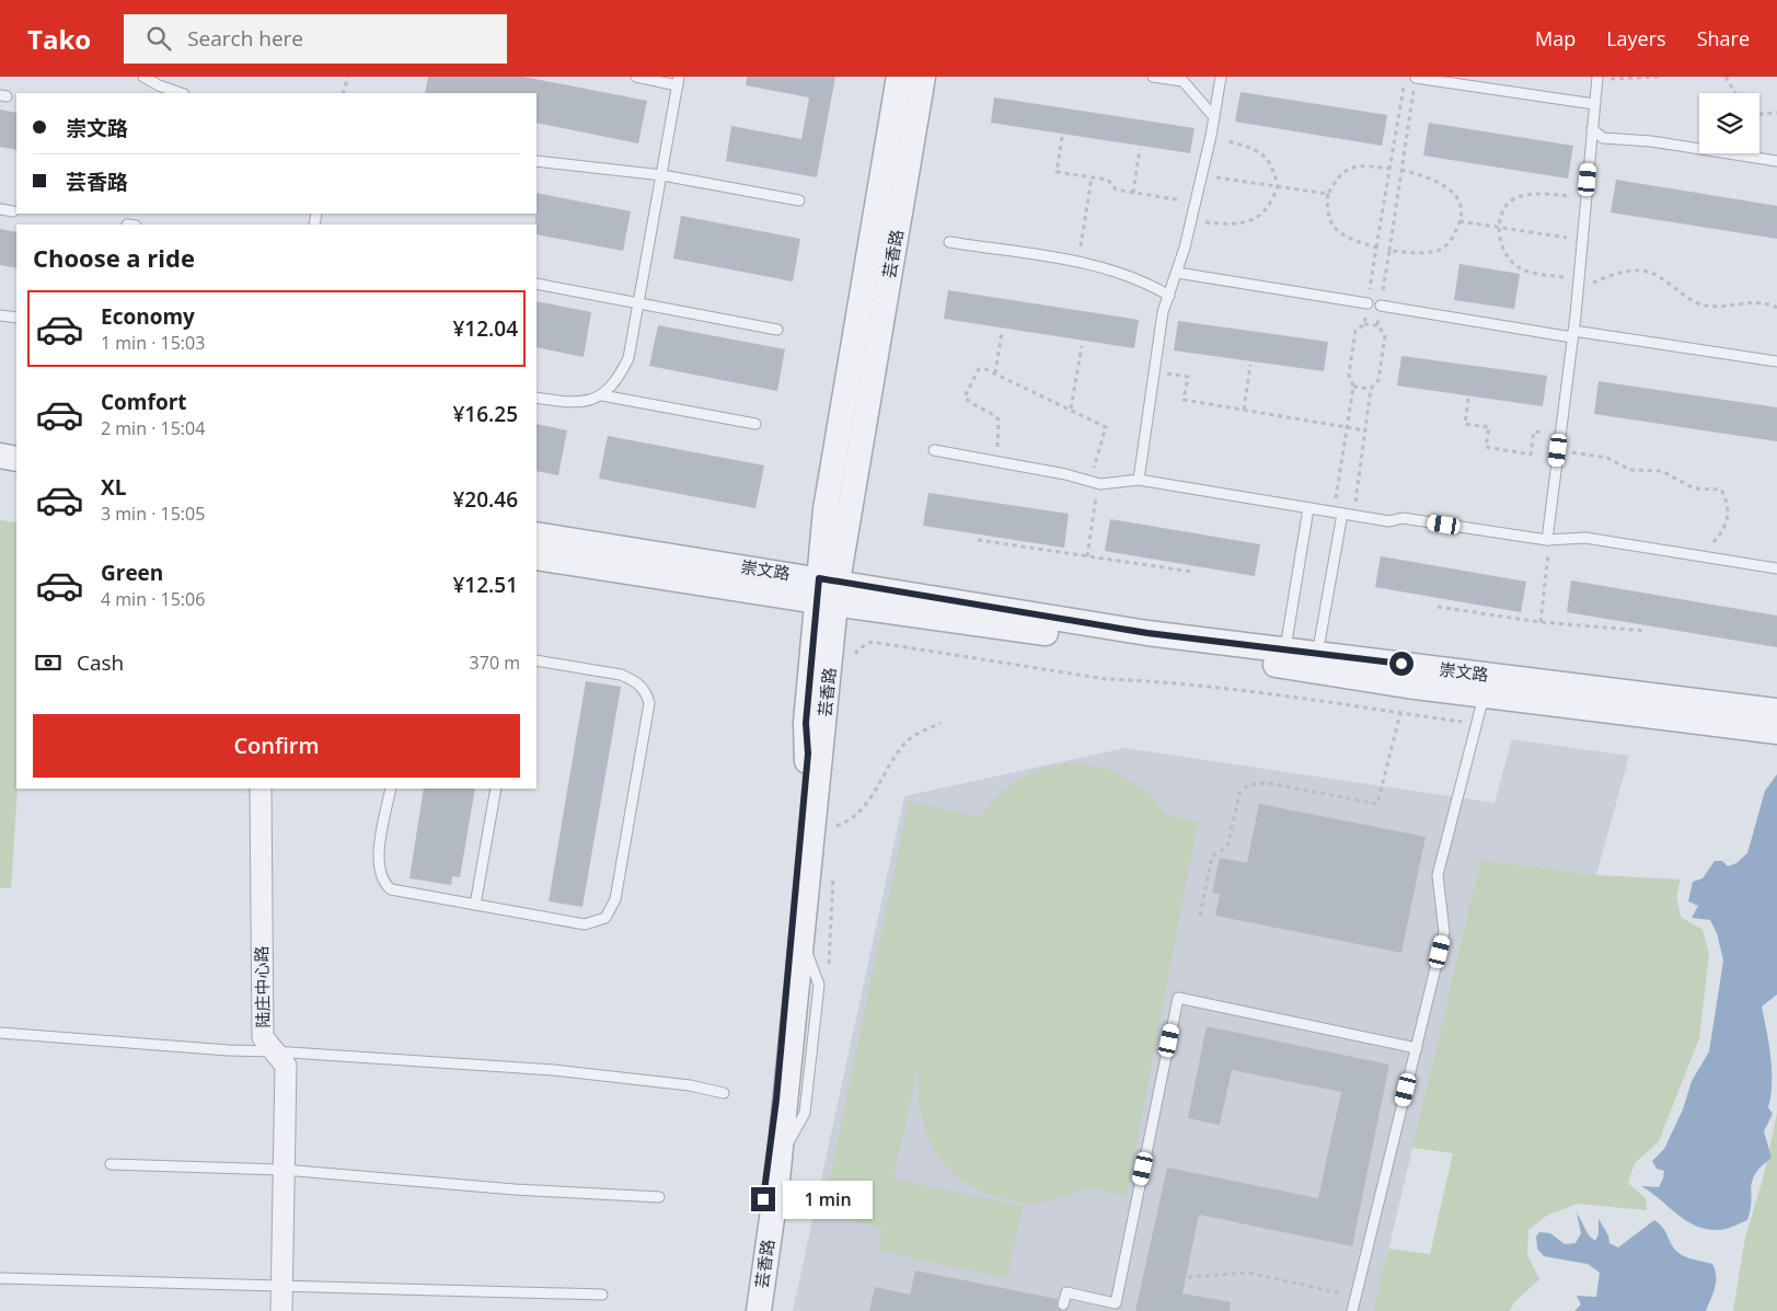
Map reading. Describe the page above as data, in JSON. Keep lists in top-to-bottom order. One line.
{"streets":{"street":["芸香路","崇文路","陆庄中心路"]},"crossings":[["芸香路","崇文路"]],"page":{"header":"Tako","search":"Search here","nav":["Map","Layers","Share"],"banner":["崇文路","芸香路"],"heading":"Choose a ride","list":[{"name":"Economy","note":"1 min · 15:03","value":"¥12.04"},{"name":"Comfort","note":"2 min · 15:04","value":"¥16.25"},{"name":"XL","note":"3 min · 15:05","value":"¥20.46"},{"name":"Green","note":"4 min · 15:06","value":"¥12.51"}],"pay":["Cash","370 m"],"buttons":"Confirm","bubble":"1 min"}}
